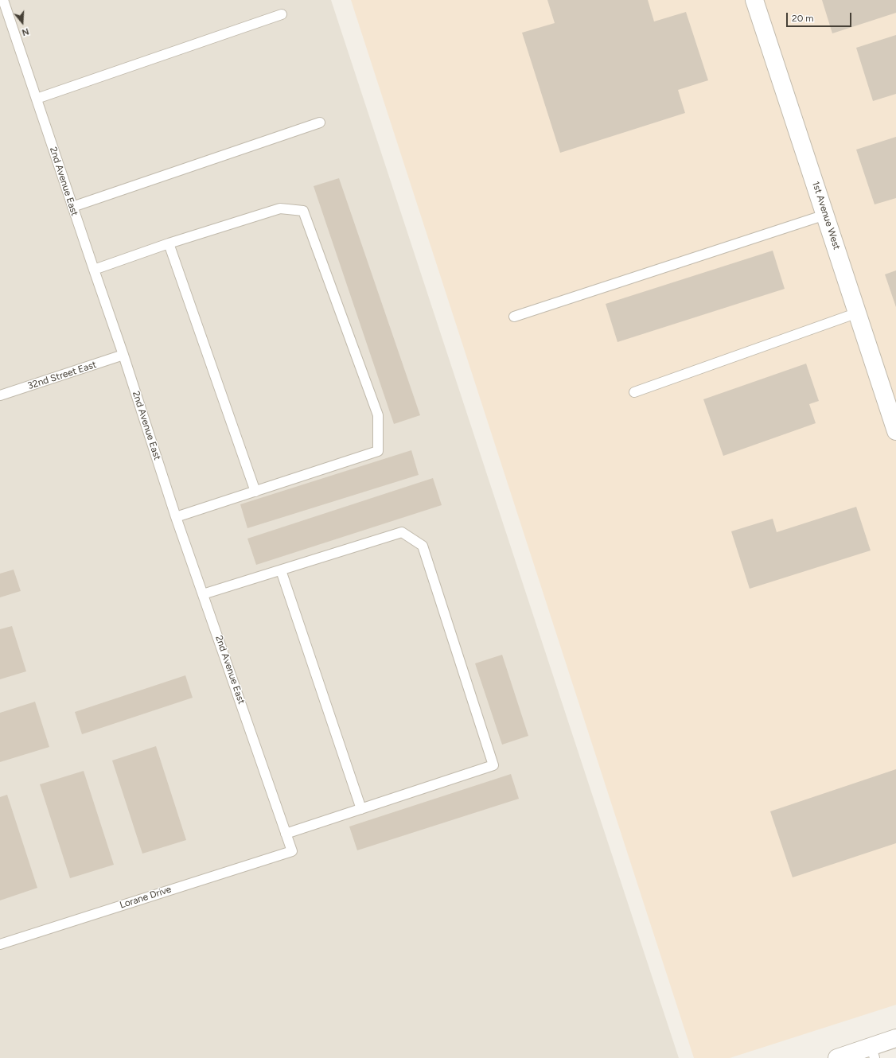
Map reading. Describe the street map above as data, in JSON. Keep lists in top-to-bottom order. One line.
{"streets":{"street":["1st Avenue West"],"lane":["2nd Avenue East","32nd Street East","Lorane Drive"]},"crossings":[["2nd Avenue East","32nd Street East"],["2nd Avenue East","Lorane Drive"]],"scale_bar":"20 m","north":"bottom"}
